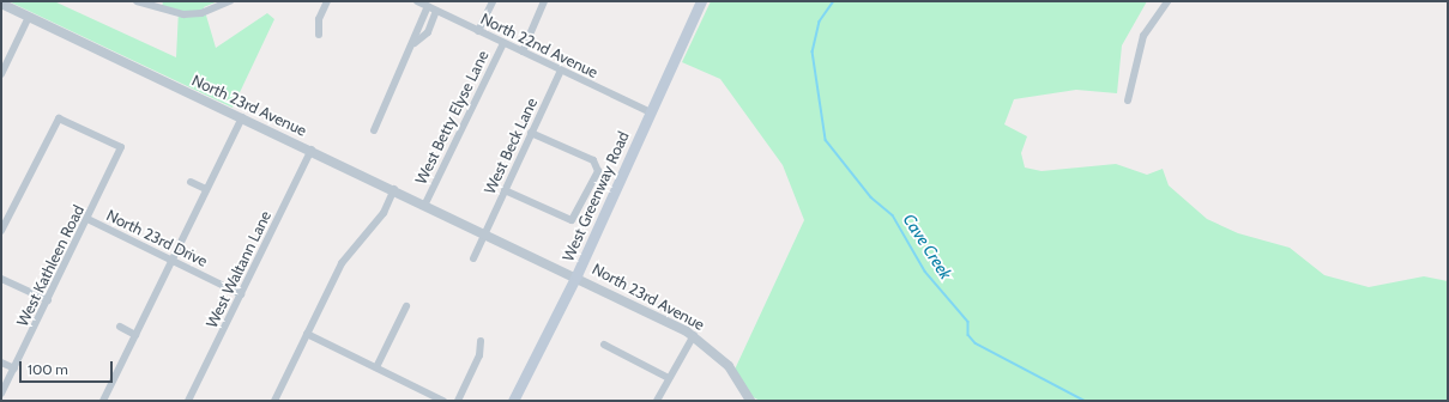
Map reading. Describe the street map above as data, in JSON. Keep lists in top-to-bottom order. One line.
{"streets":{"main road":["West Greenway Road"],"street":["North 22nd Avenue","North 23rd Avenue","West Betty Elyse Lane","West Beck Lane","North 23rd Drive","West Kathleen Road","West Waltann Lane"]},"crossings":[["North 22nd Avenue","West Betty Elyse Lane"],["North 22nd Avenue","West Beck Lane"],["North 22nd Avenue","West Greenway Road"],["North 23rd Avenue","West Betty Elyse Lane"],["North 23rd Avenue","West Beck Lane"],["North 23rd Avenue","West Greenway Road"],["North 23rd Avenue","West Waltann Lane"],["North 23rd Drive","West Kathleen Road"],["North 23rd Drive","West Waltann Lane"]],"water":["Cave Creek"],"scale_bar":"100 m"}
